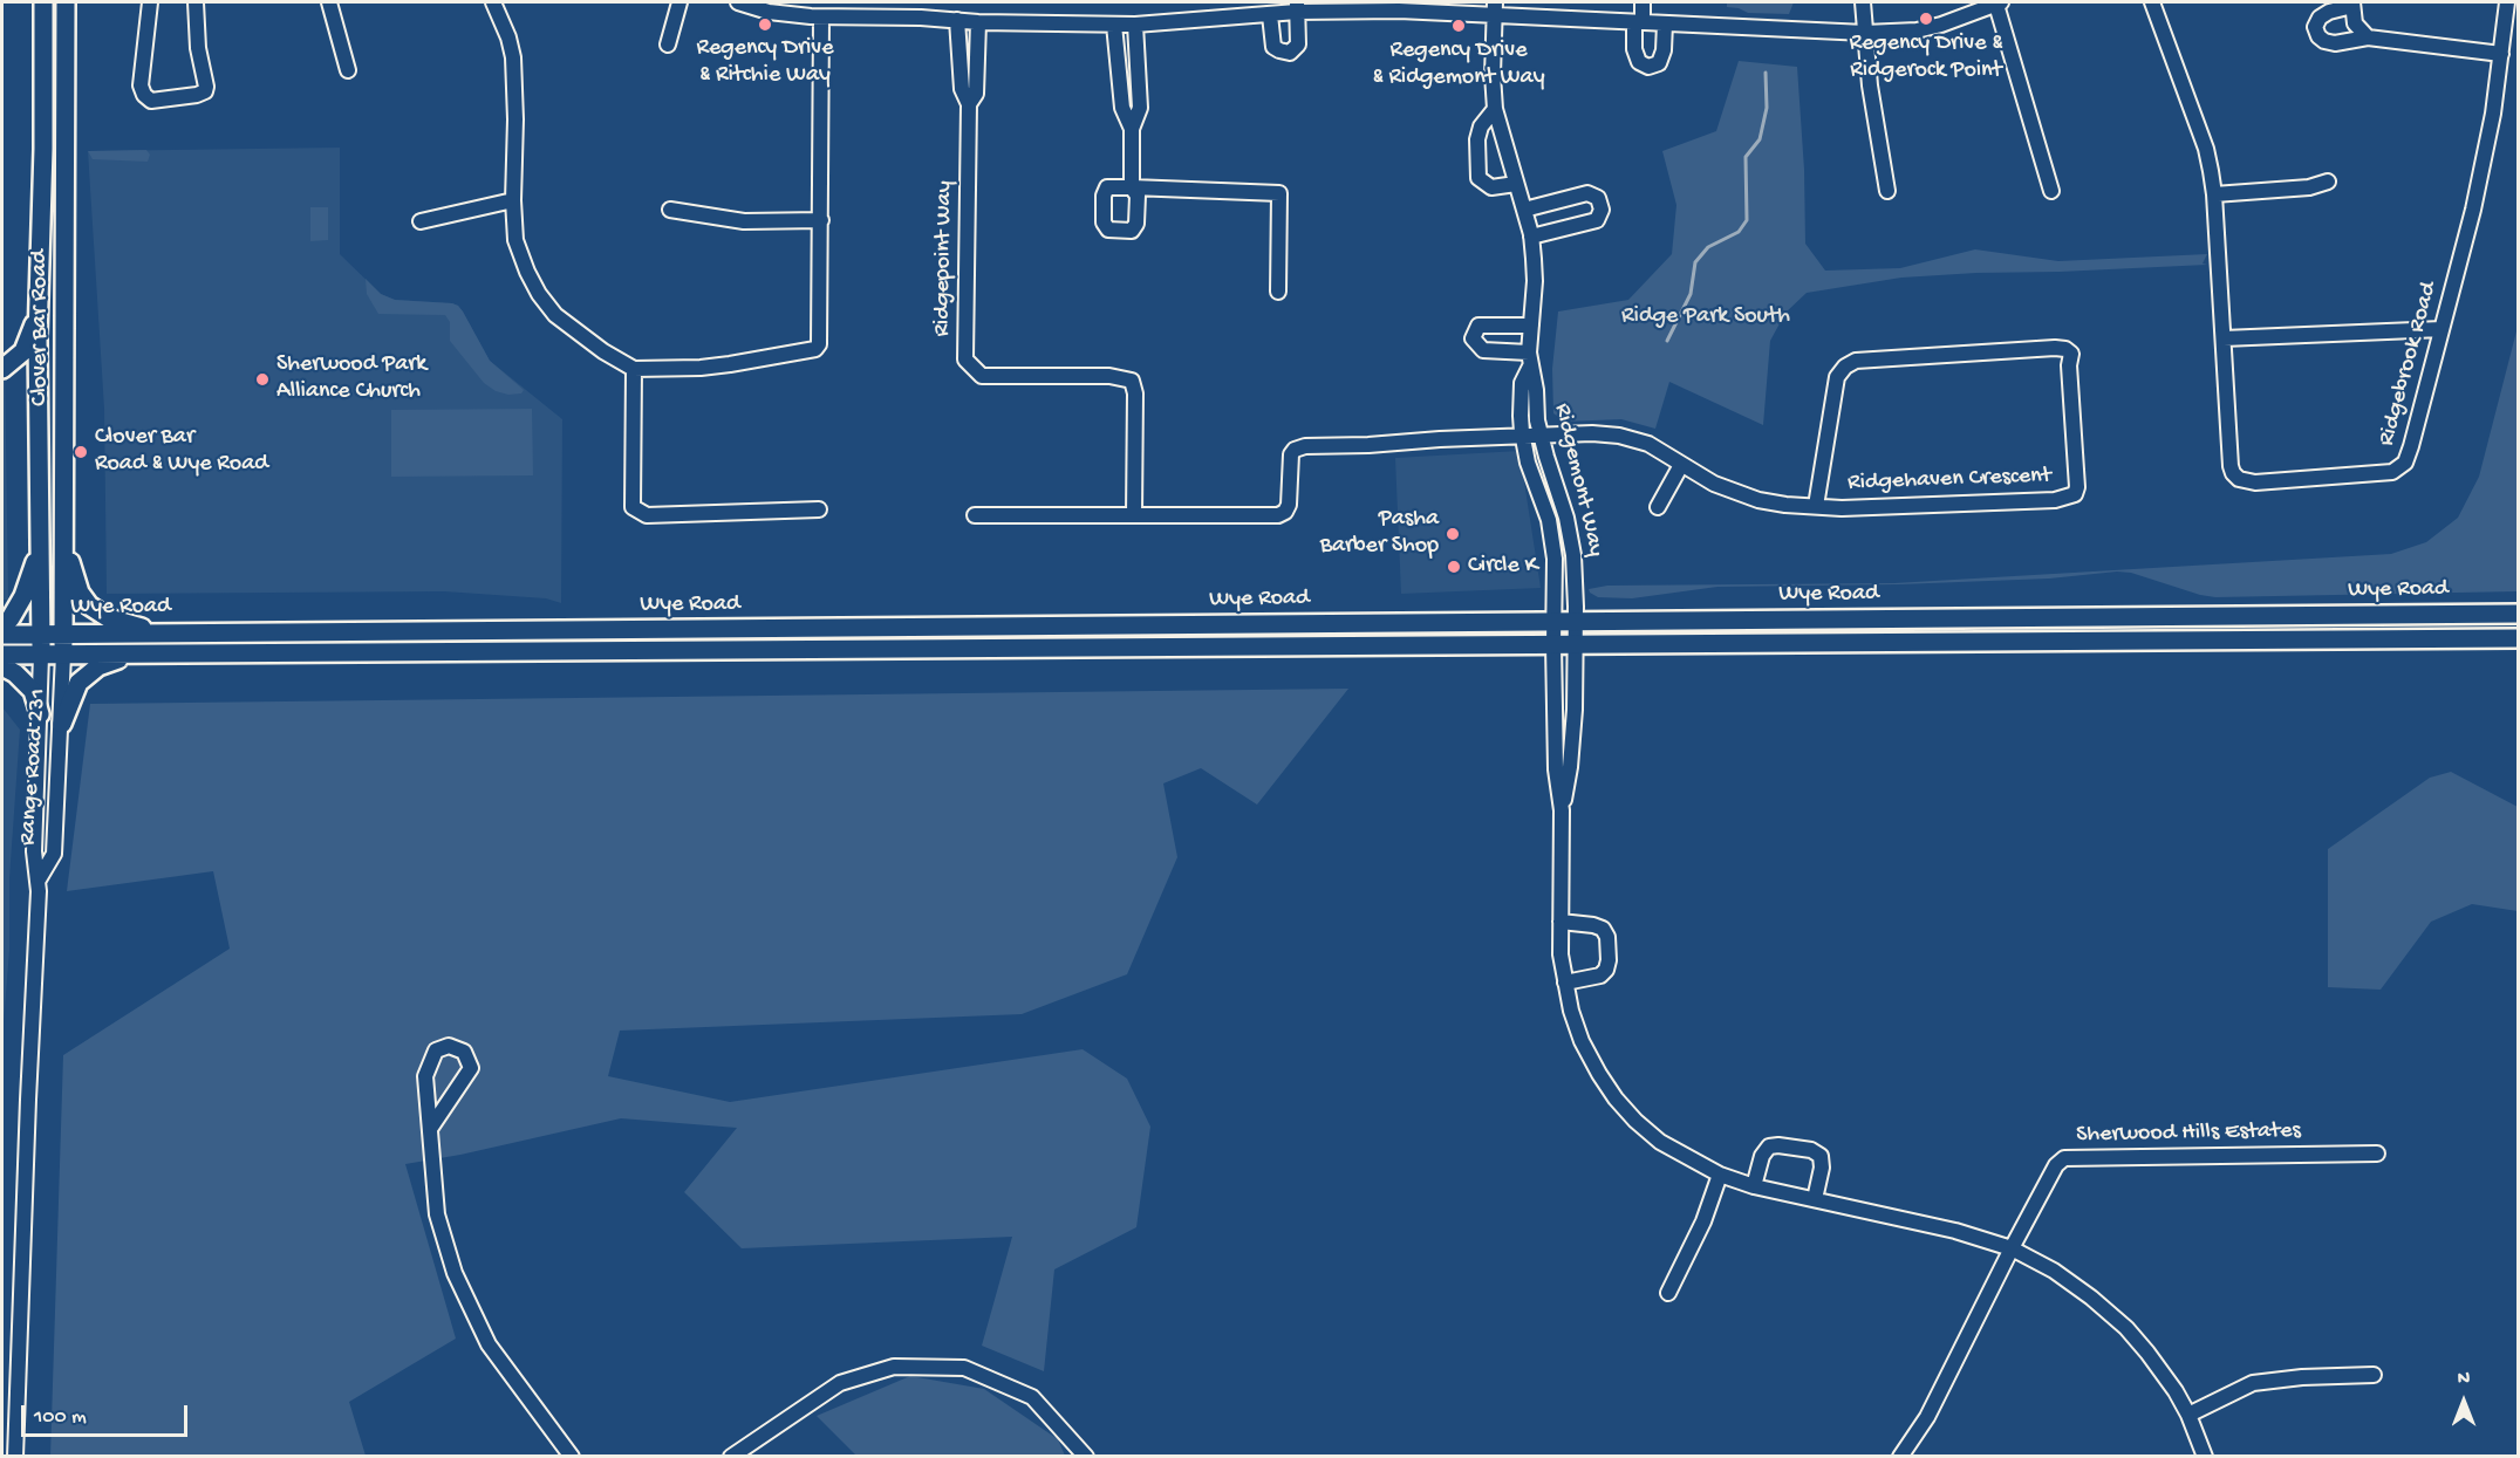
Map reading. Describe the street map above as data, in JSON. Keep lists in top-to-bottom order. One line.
{"streets":{"main road":["Clover Bar Road","Wye Road"],"street":["Ridgepoint Way","Ridgebrook Road","Ridgemont Way","Ridgehaven Crescent","Range Road 231","Sherwood Hills Estates"]},"crossings":[["Clover Bar Road","Wye Road"],["Clover Bar Road","Range Road 231"],["Ridgemont Way","Ridgehaven Crescent"],["Ridgemont Way","Wye Road"],["Wye Road","Range Road 231"]],"parks":["Ridge Park South"],"places":["Regency Drive & Ridgerock Point","Regency Drive & Ritchie Way","Regency Drive & Ridgemont Way","Sherwood Park Alliance Church","Clover Bar Road & Wye Road","Pasha Barber Shop","Circle K"],"scale_bar":"100 m","north":"top"}
